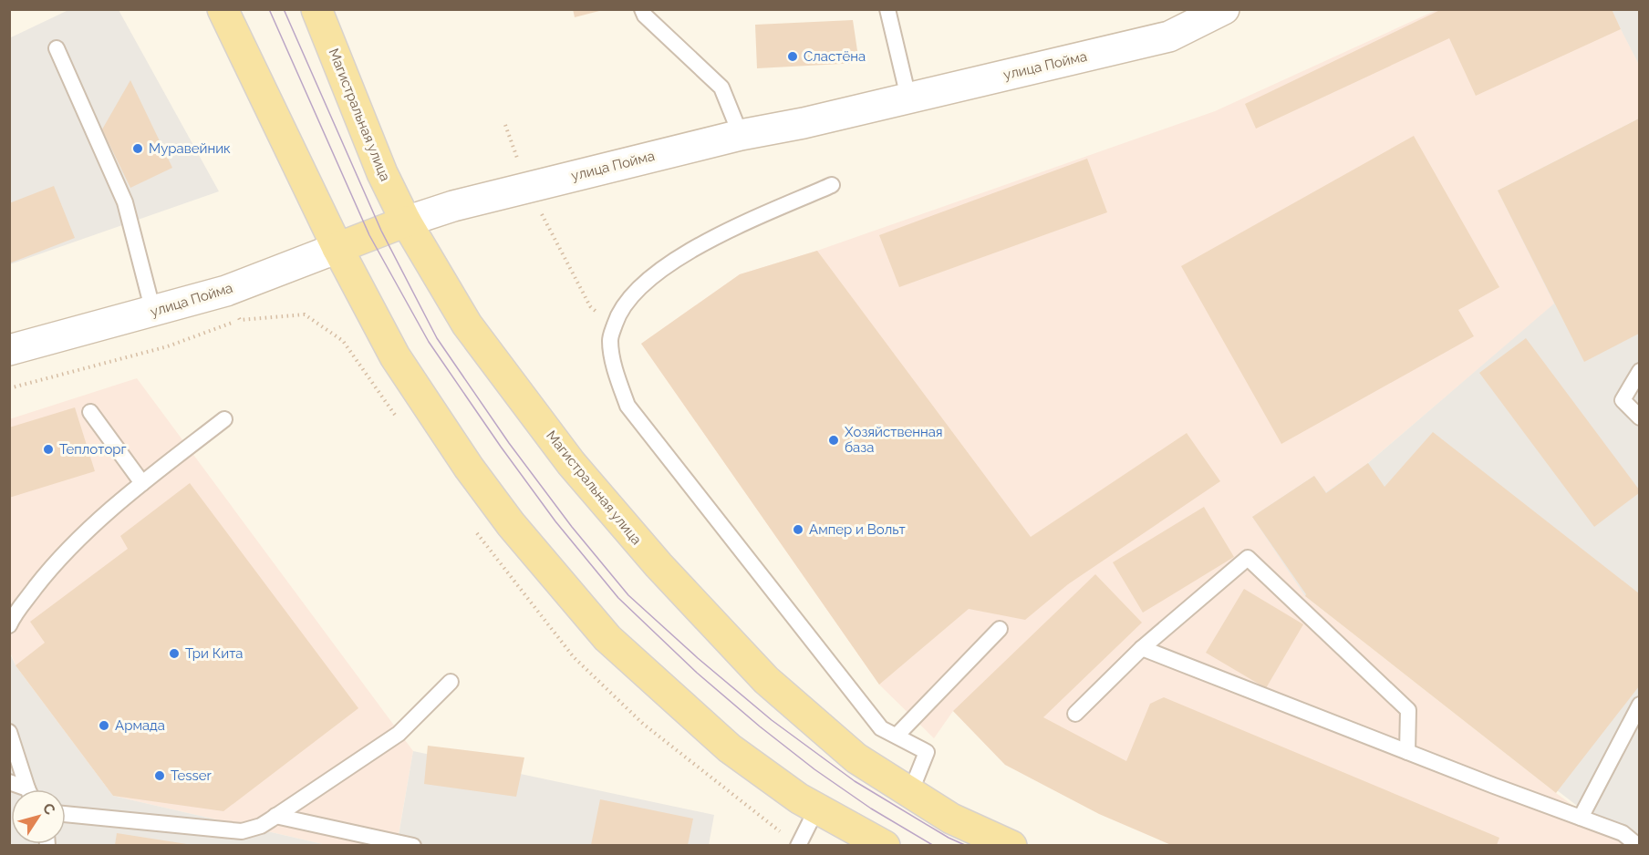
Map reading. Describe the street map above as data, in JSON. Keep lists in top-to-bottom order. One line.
{"streets":{"main road":["улица Пойма","Магистральная улица"]},"crossings":[["улица Пойма","Магистральная улица"]],"places":["Сластёна","Муравейник","Хозяйственная база","Теплоторг","Ампер и Вольт","Три Кита","Армада","Tesser"],"north":"top right"}
